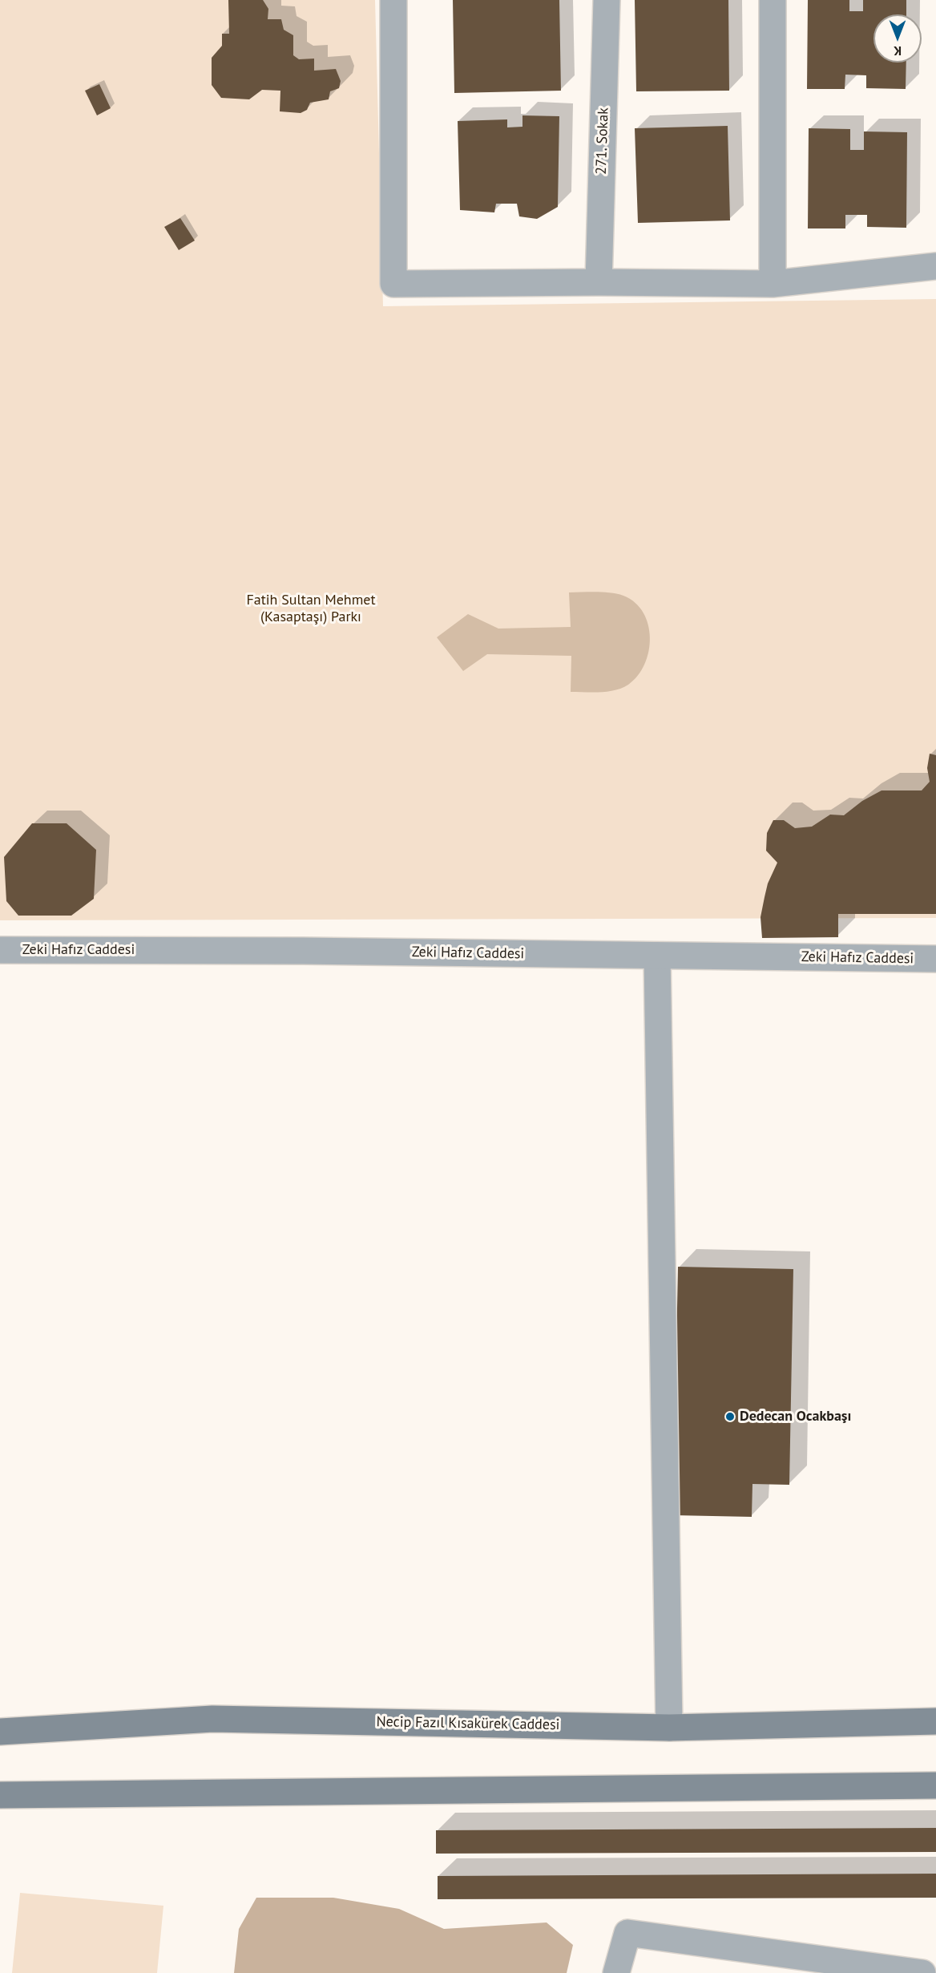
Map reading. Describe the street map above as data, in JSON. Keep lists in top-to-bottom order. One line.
{"streets":{"main road":["Necip Fazıl Kısakürek Caddesi"],"street":["271. Sokak","Zeki Hafız Caddesi"]},"parks":["Fatih Sultan Mehmet (Kasaptaşı) Parkı"],"places":["Dedecan Ocakbaşı"],"north":"bottom"}
